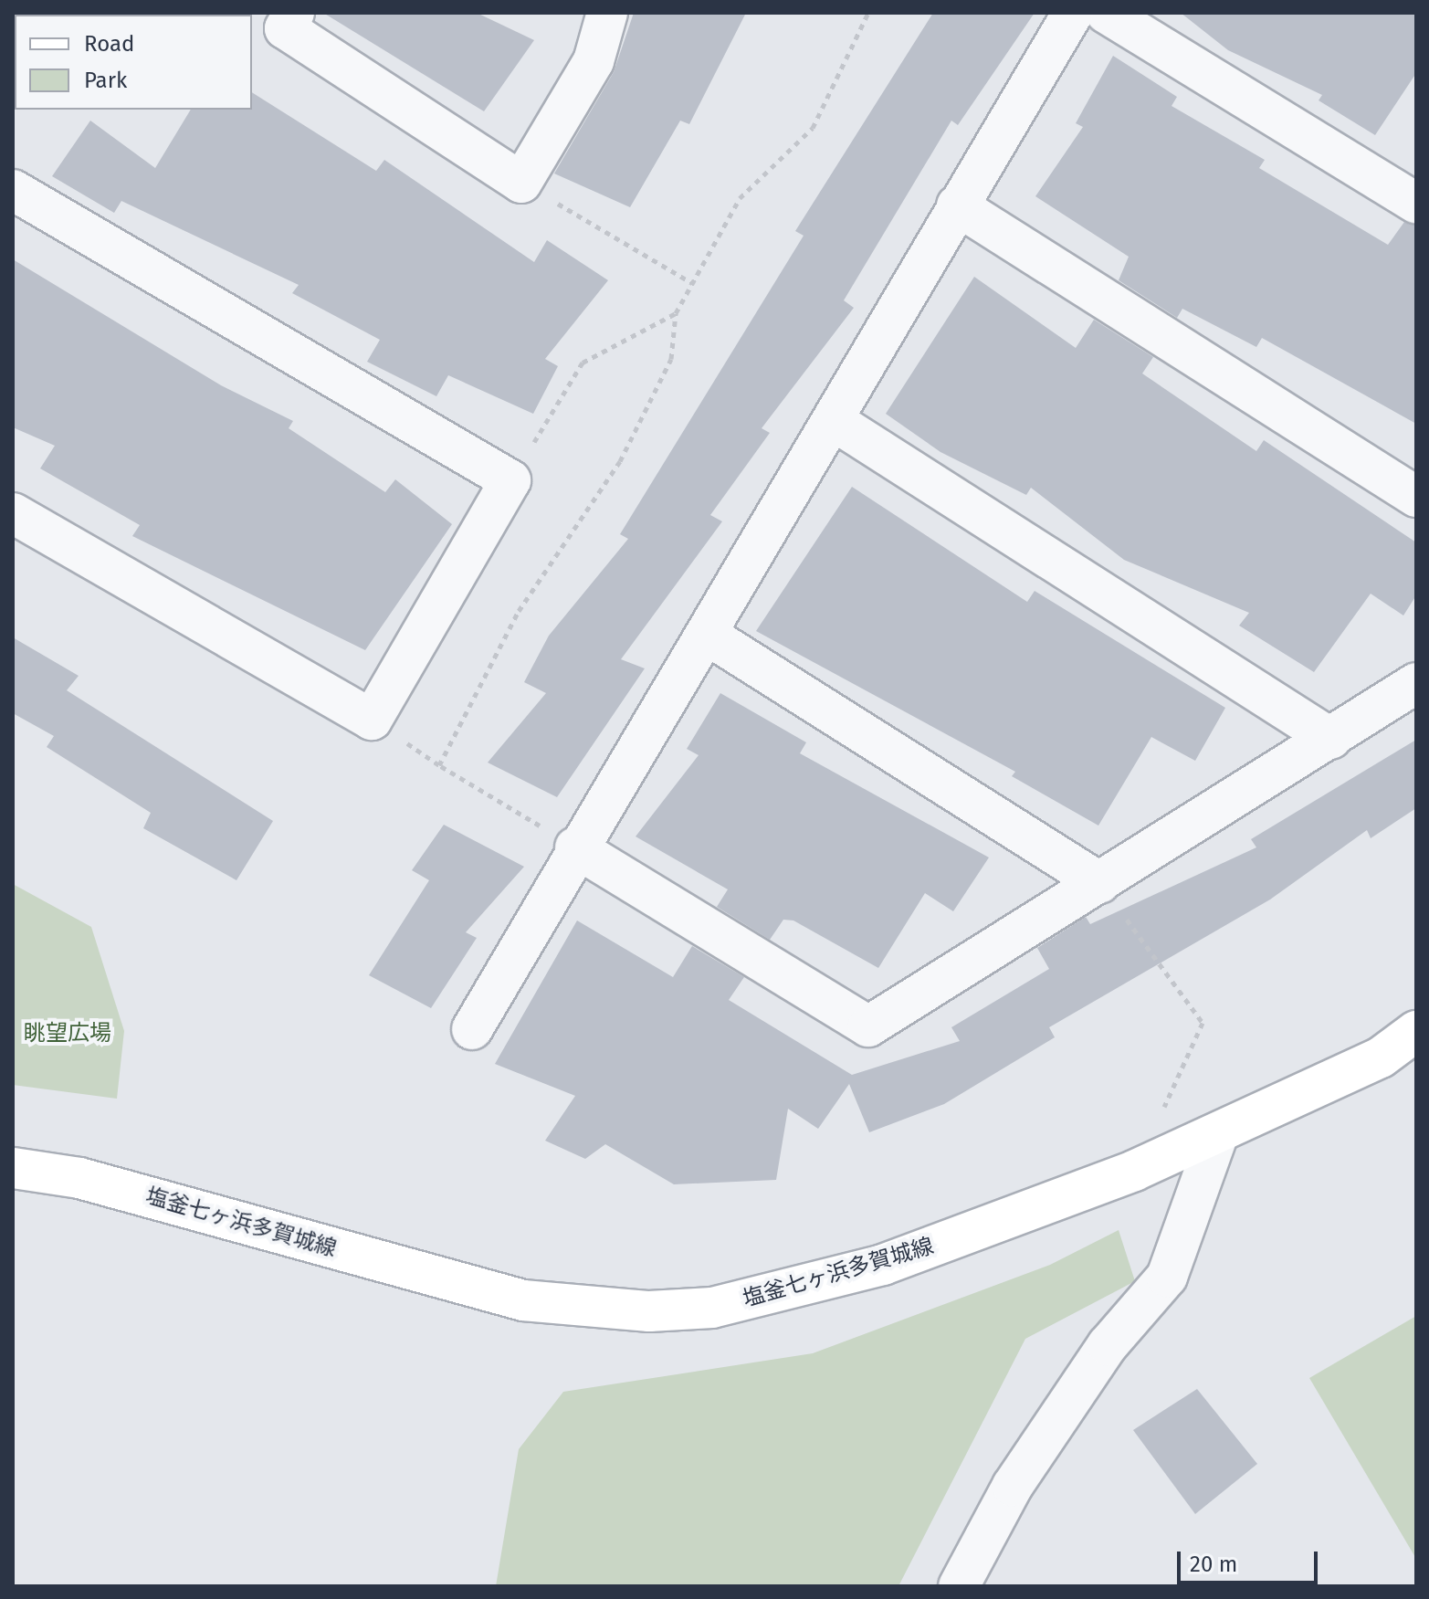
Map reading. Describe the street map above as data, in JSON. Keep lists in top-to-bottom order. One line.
{"streets":{"main road":["塩釜七ヶ浜多賀城線"]},"parks":["眺望広場"],"legend":["Road","Park"],"scale_bar":"20 m"}
